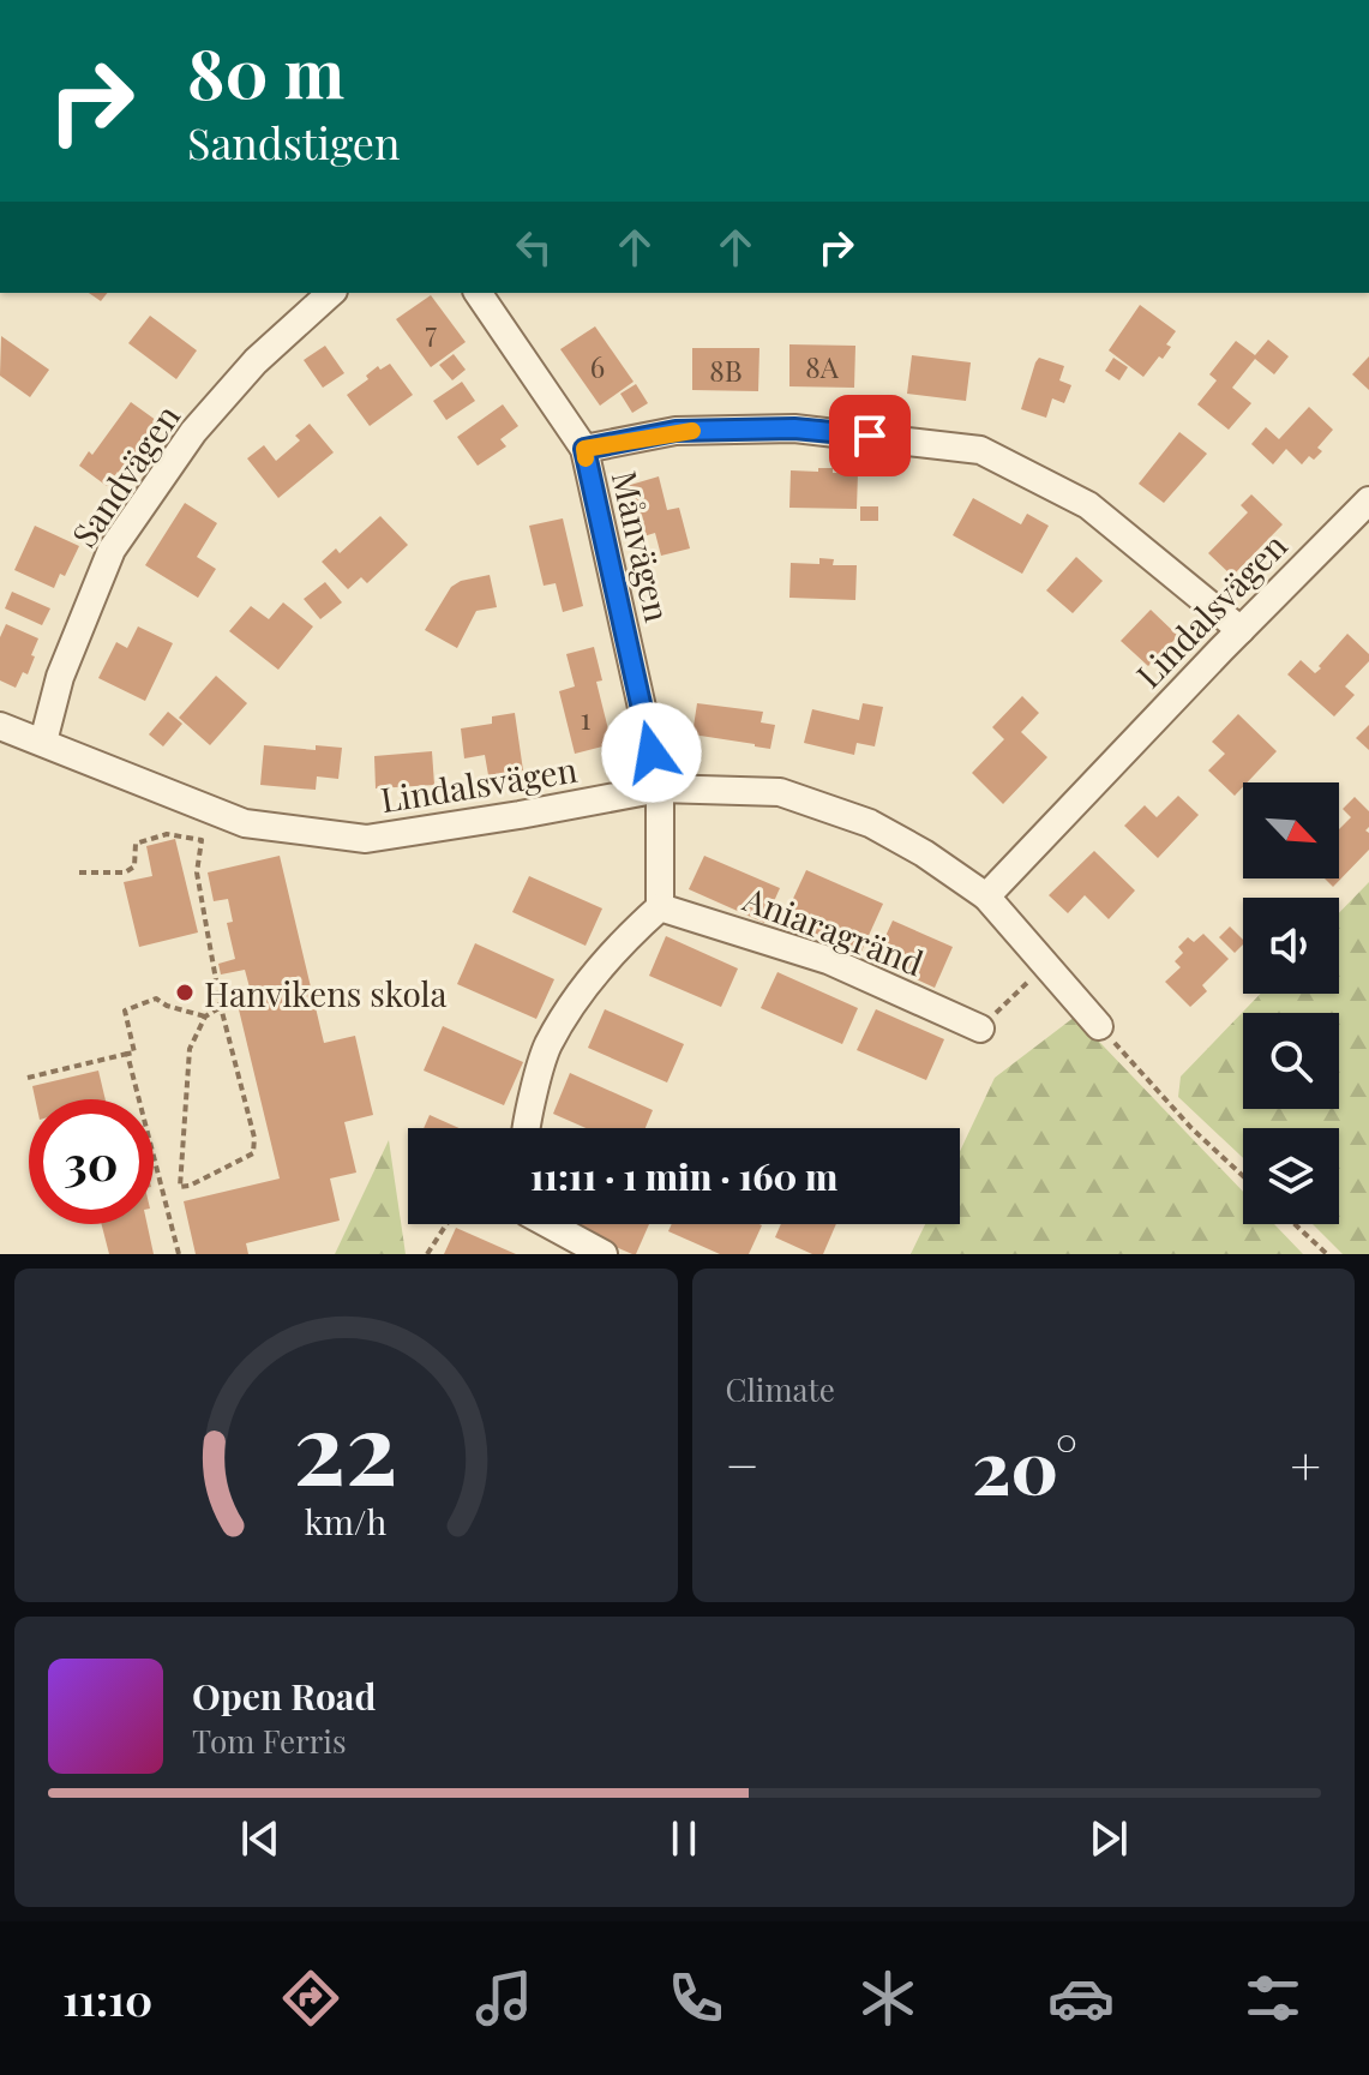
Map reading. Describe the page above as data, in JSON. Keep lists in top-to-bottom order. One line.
{"streets":{"street":["Sandvägen","Månvägen","Lindalsvägen","Aniaragränd"]},"crossings":[["Sandvägen","Lindalsvägen"],["Månvägen","Lindalsvägen"]],"places":["Hanvikens skola"],"house_numbers":["7","6","8A","8B","1"],"north":"bottom right","page":{"turn":["80 m","Sandstigen"],"limit":"30","trip":"11:11 · 1 min · 160 m","tile":"Climate","heat":["−","20°","+"],"song":["Open Road","Tom Ferris"],"tabs":"11:10","gauge":["22","km/h"]}}
